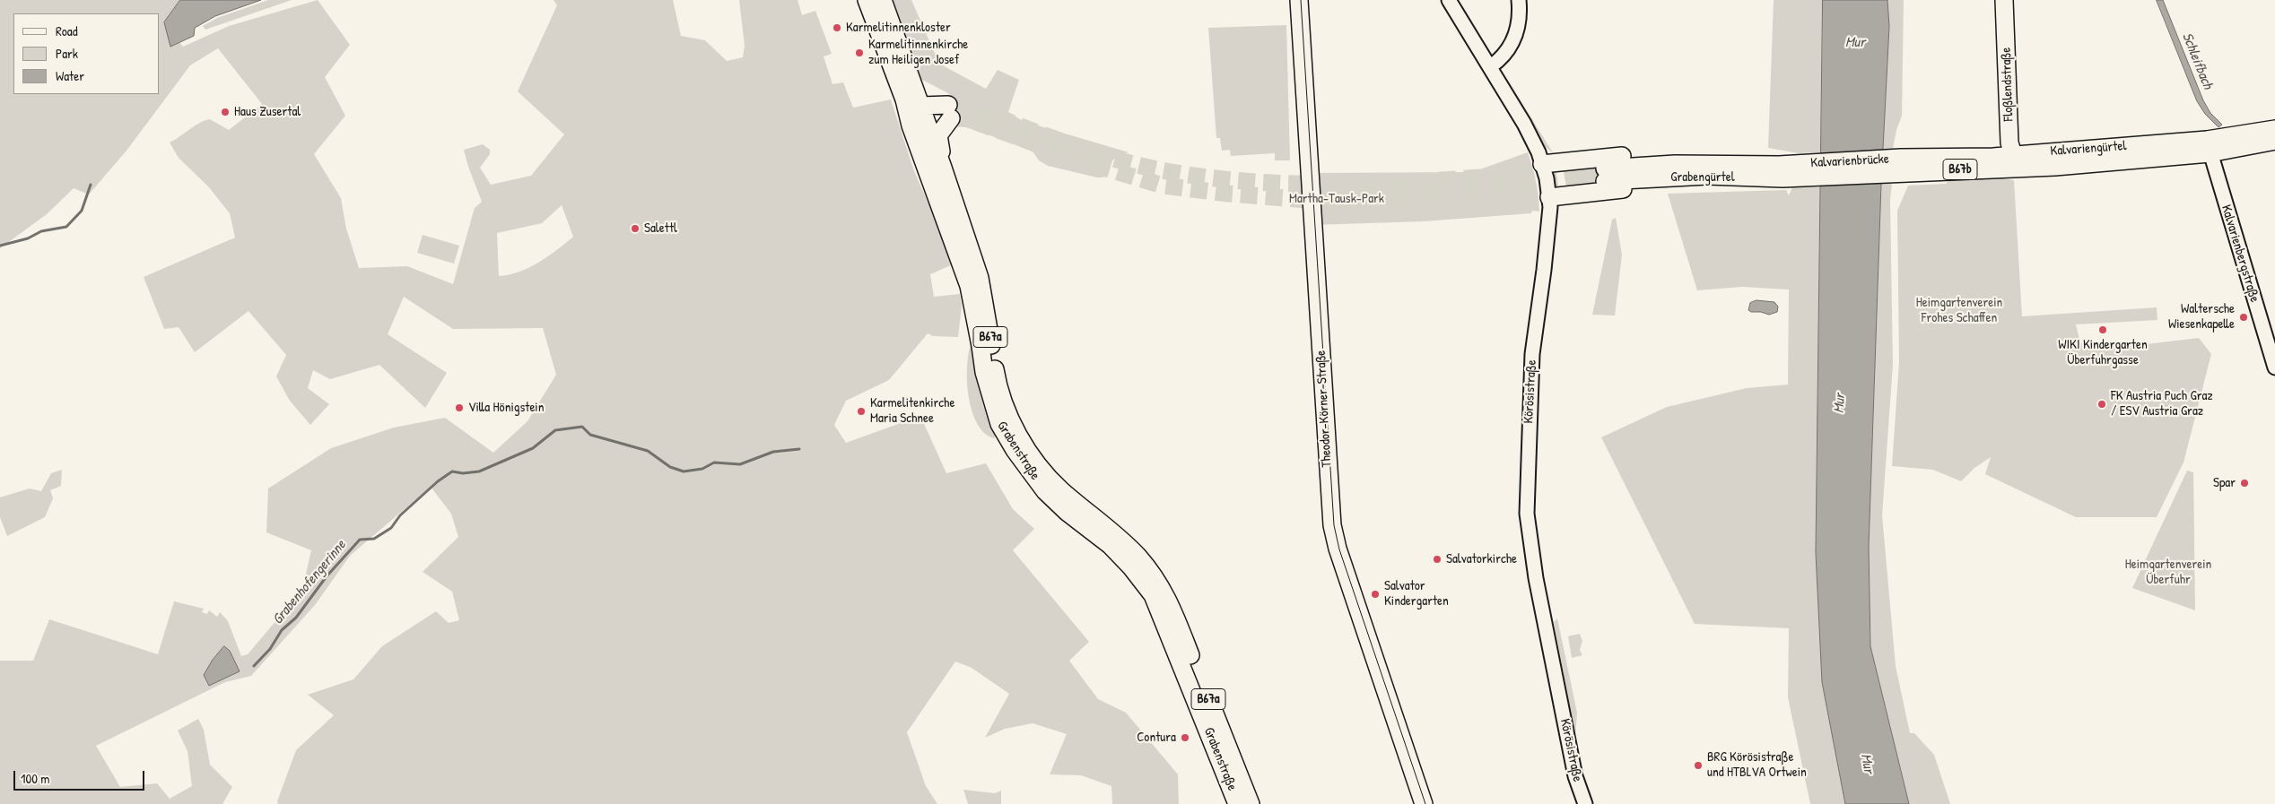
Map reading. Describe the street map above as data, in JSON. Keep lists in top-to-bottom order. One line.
{"streets":{"main road":["Floßlendstraße","Kalvariengürtel","Kalvarienbrücke","B67b","Grabengürtel","B67a","Theodor-Körner-Straße","Grabenstraße"],"street":["Kalvarienbergstraße","Körösistraße"]},"crossings":[["Floßlendstraße","Kalvariengürtel"],["Kalvariengürtel","Kalvarienbrücke"],["Kalvariengürtel","Kalvarienbergstraße"],["Kalvarienbrücke","Grabengürtel"],["B67a","Grabenstraße"]],"water":["Mur","Schleifbach","Grabenhofengerinne"],"parks":["Martha-Tausk-Park","Heimgartenverein Frohes Schaffen","Heimgartenverein Überfuhr"],"places":["Karmelitinnenkloster","Karmelitinnenkirche zum Heiligen Josef","Haus Zusertal","Salettl","Waltersche Wiesenkapelle","WIKI Kindergarten Überfuhrgasse","FK Austria Puch Graz / ESV Austria Graz","Villa Hönigstein","Karmelitenkirche Maria Schnee","Spar","Salvatorkirche","Salvator Kindergarten","Contura","BRG Körösistraße und HTBLVA Ortwein"],"legend":["Road","Park","Water"],"scale_bar":"100 m"}
